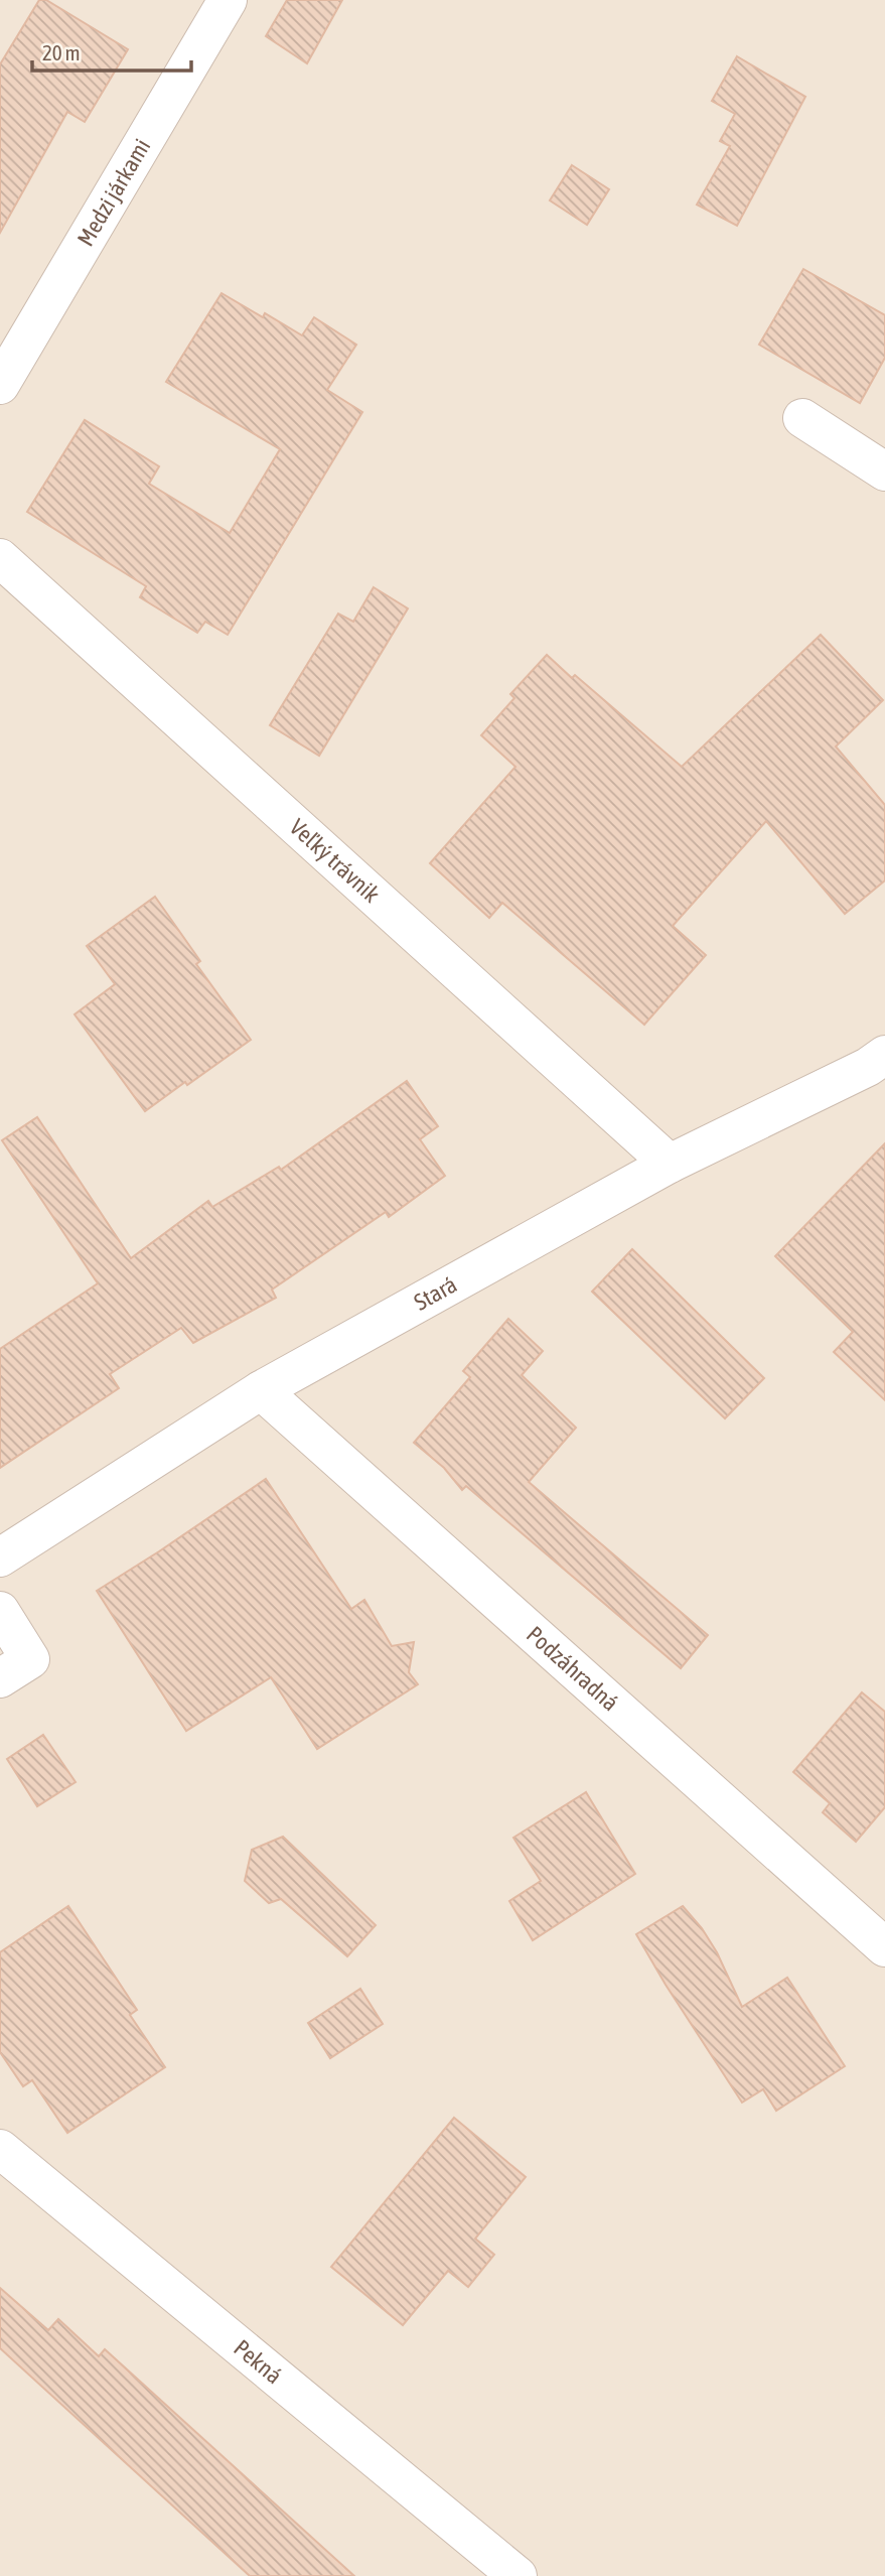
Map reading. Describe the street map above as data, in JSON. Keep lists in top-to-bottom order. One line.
{"streets":{"street":["Medzi járkami","Veľký trávnik","Stará","Podzáhradná","Pekná"]},"crossings":[["Veľký trávnik","Stará"],["Stará","Podzáhradná"]],"scale_bar":"20 m"}
